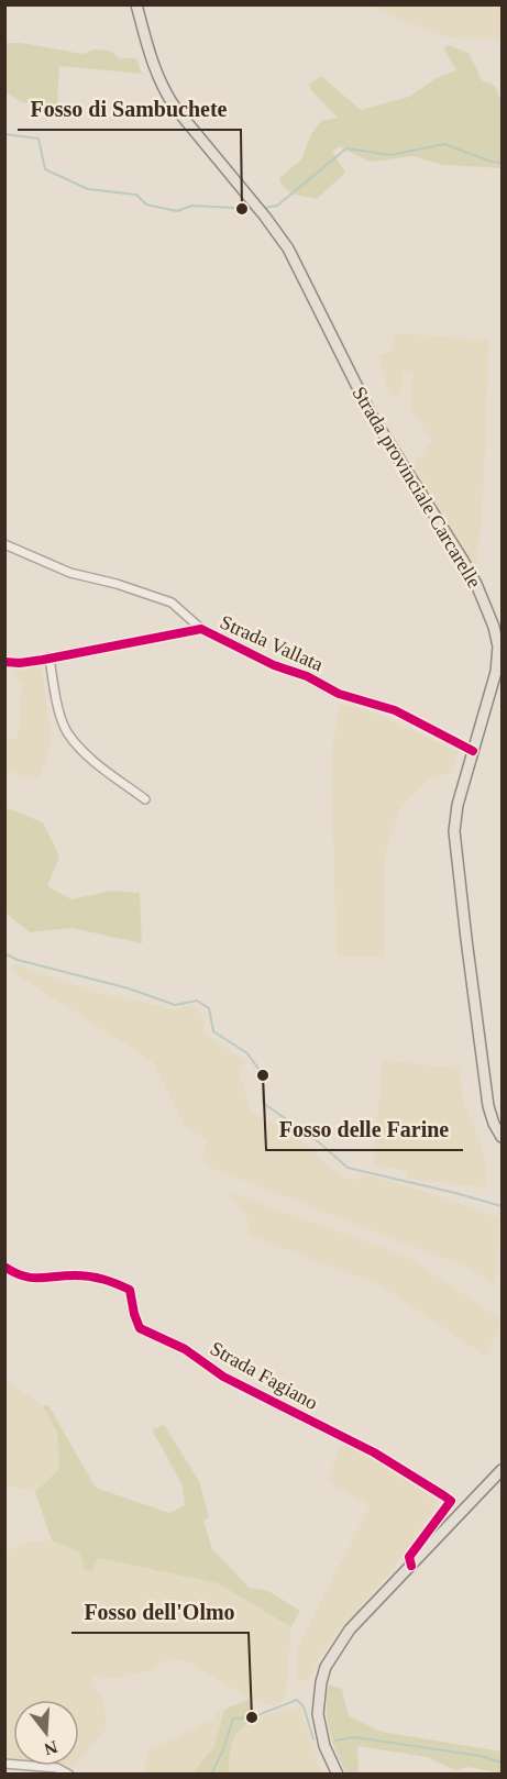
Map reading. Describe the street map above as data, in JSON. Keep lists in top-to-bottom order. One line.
{"streets":{"main road":["Strada provinciale Carcarelle"],"street":["Strada Vallata","Strada Fagiano"]},"crossings":[["Strada provinciale Carcarelle","Strada Vallata"]],"places":["Fosso di Sambuchete","Fosso delle Farine","Fosso dell'Olmo"],"north":"bottom"}
